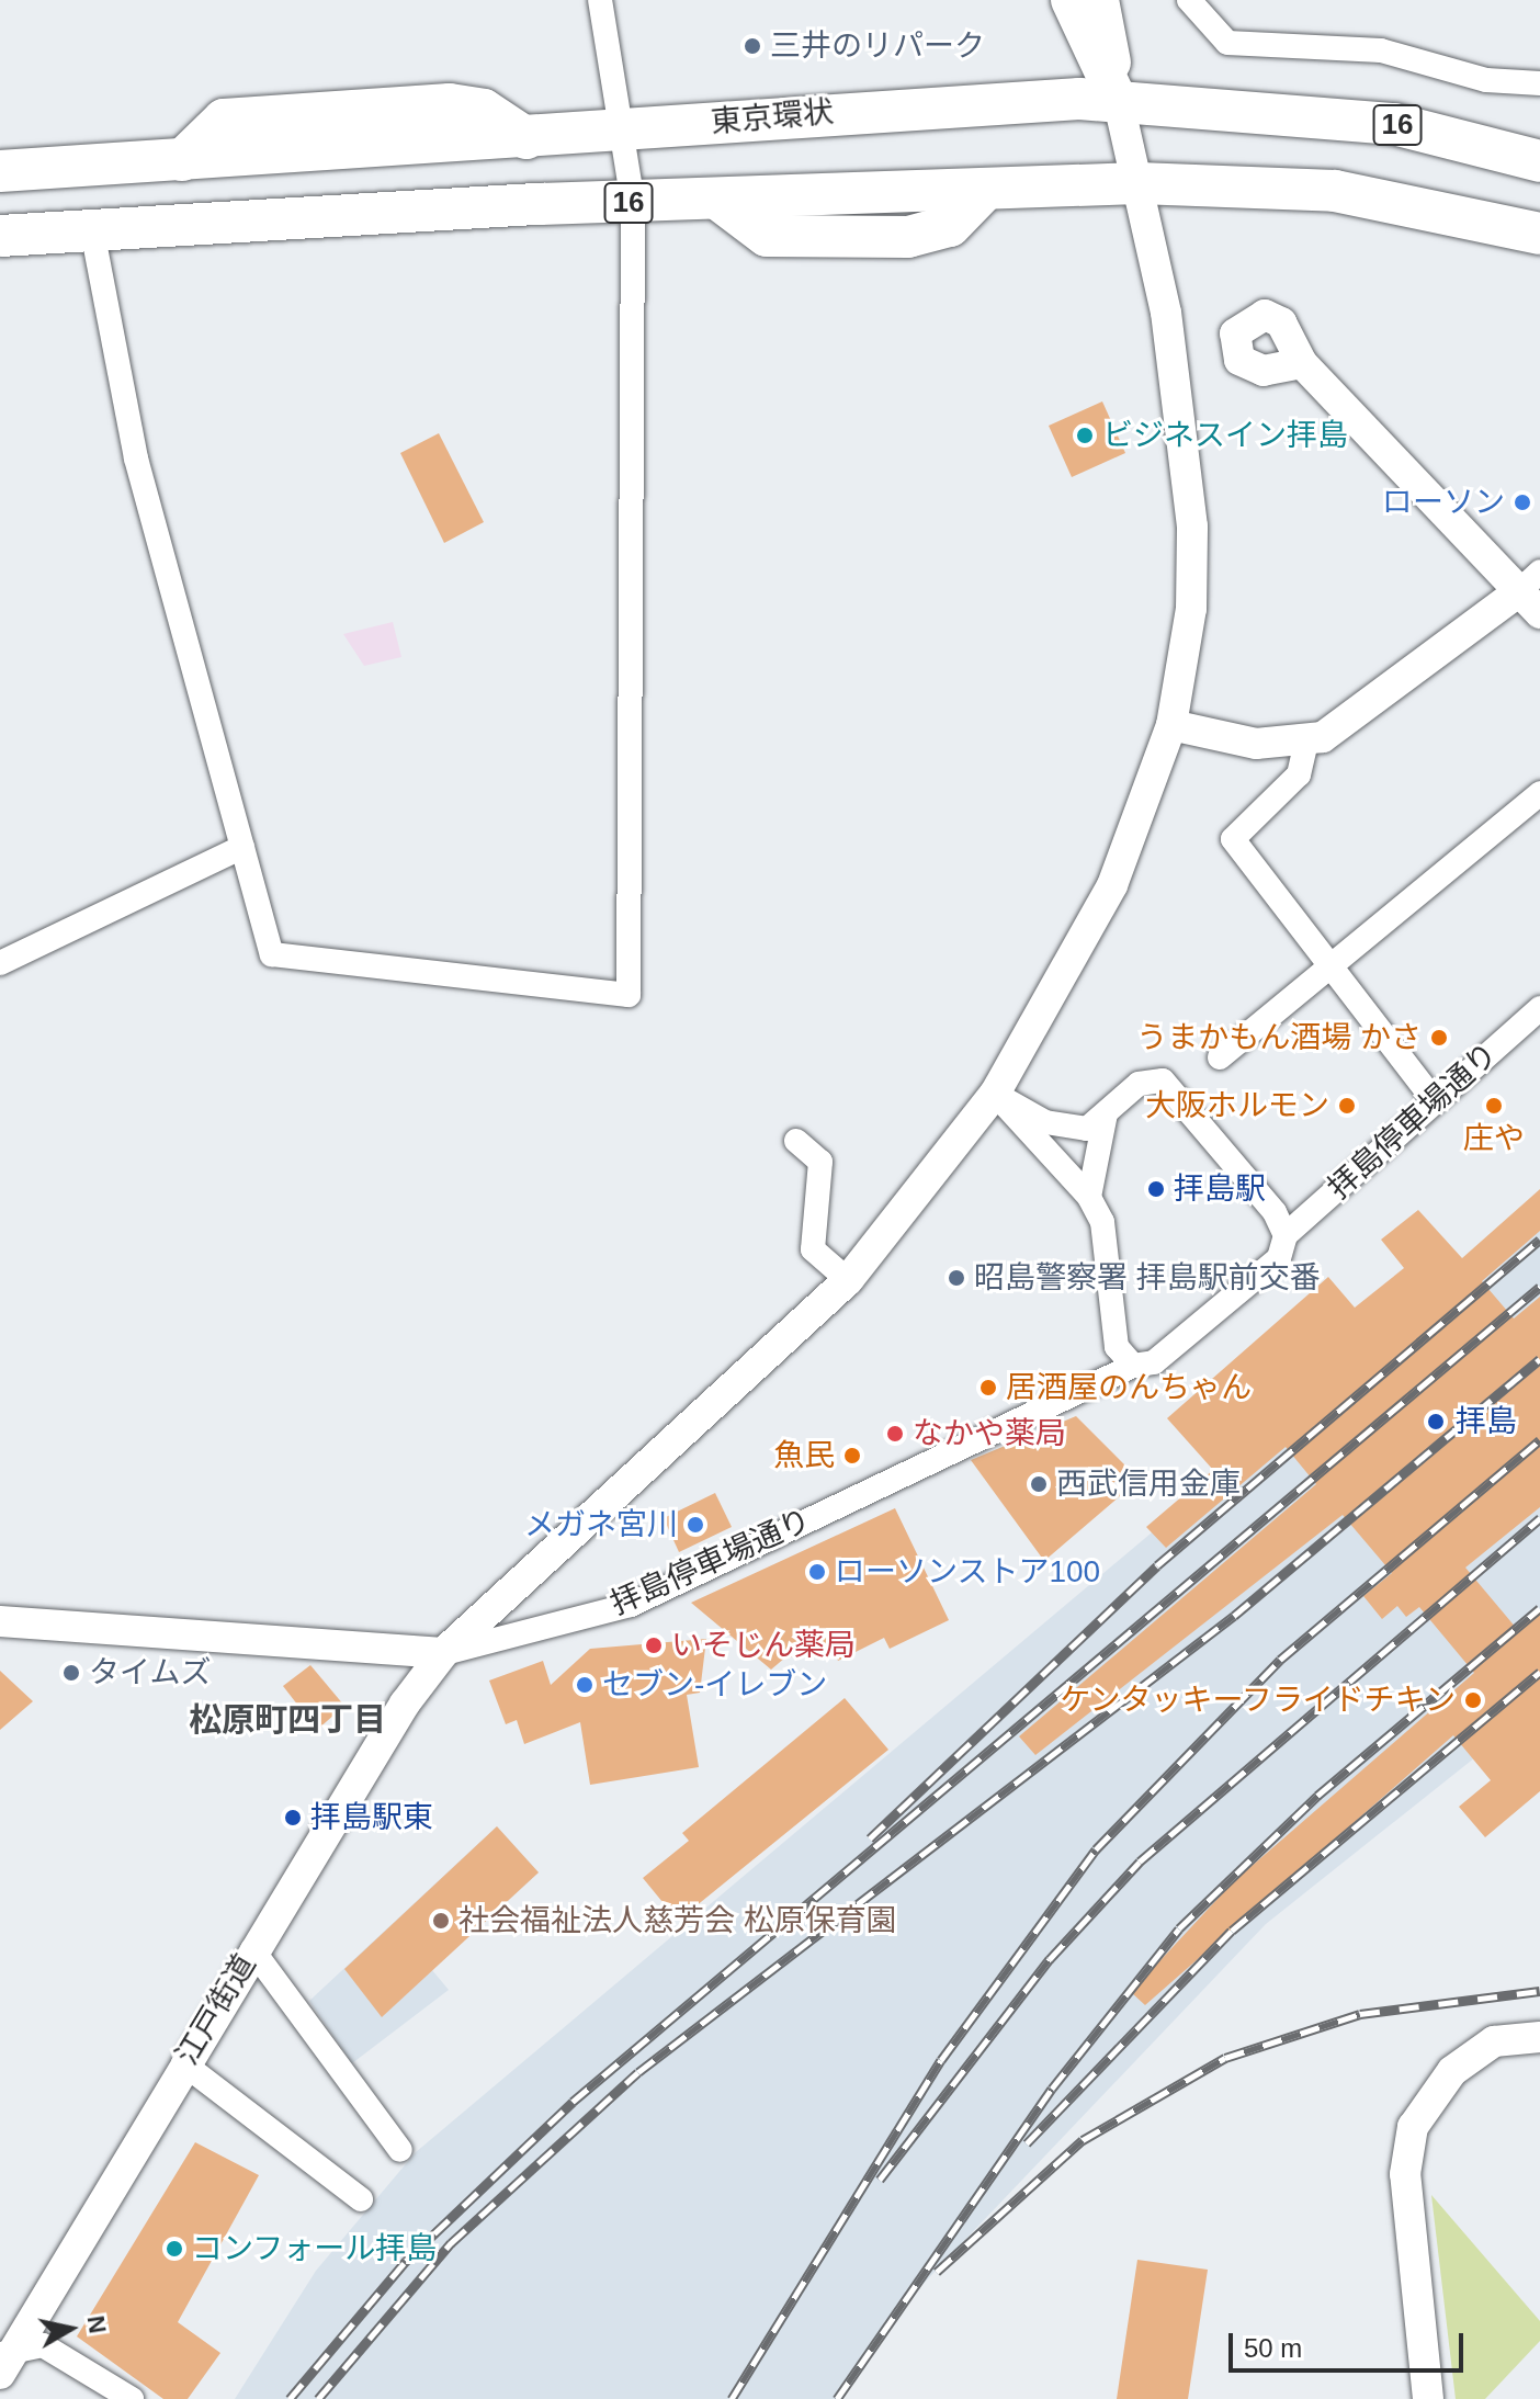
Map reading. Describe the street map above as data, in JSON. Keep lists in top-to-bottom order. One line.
{"streets":{"highway":["東京環状","16"],"street":["拝島停車場通り","江戸街道"]},"crossings":[["東京環状","江戸街道"],["16","江戸街道"],["拝島停車場通り","江戸街道"]],"districts":["松原町四丁目"],"places":["三井のリパーク","ビジネスイン拝島","ローソン","うまかもん酒場 かさ","大阪ホルモン","庄や","拝島駅","昭島警察署 拝島駅前交番","居酒屋のんちゃん","拝島","なかや薬局","魚民","西武信用金庫","メガネ宮川","ローソンストア100","いそじん薬局","タイムズ","セブン-イレブン","ケンタッキーフライドチキン","拝島駅東","社会福祉法人慈芳会 松原保育園","コンフォール拝島"],"scale_bar":"50 m","north":"right"}
